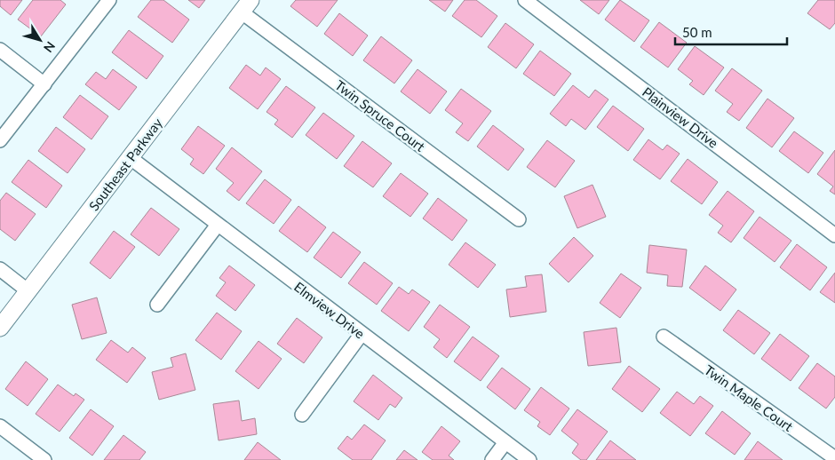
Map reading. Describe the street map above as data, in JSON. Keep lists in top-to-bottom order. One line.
{"streets":{"street":["Twin Spruce Court","Plainview Drive","Southeast Parkway","Elmview Drive","Twin Maple Court"]},"crossings":[["Twin Spruce Court","Southeast Parkway"],["Southeast Parkway","Elmview Drive"]],"scale_bar":"50 m","north":"bottom right"}
